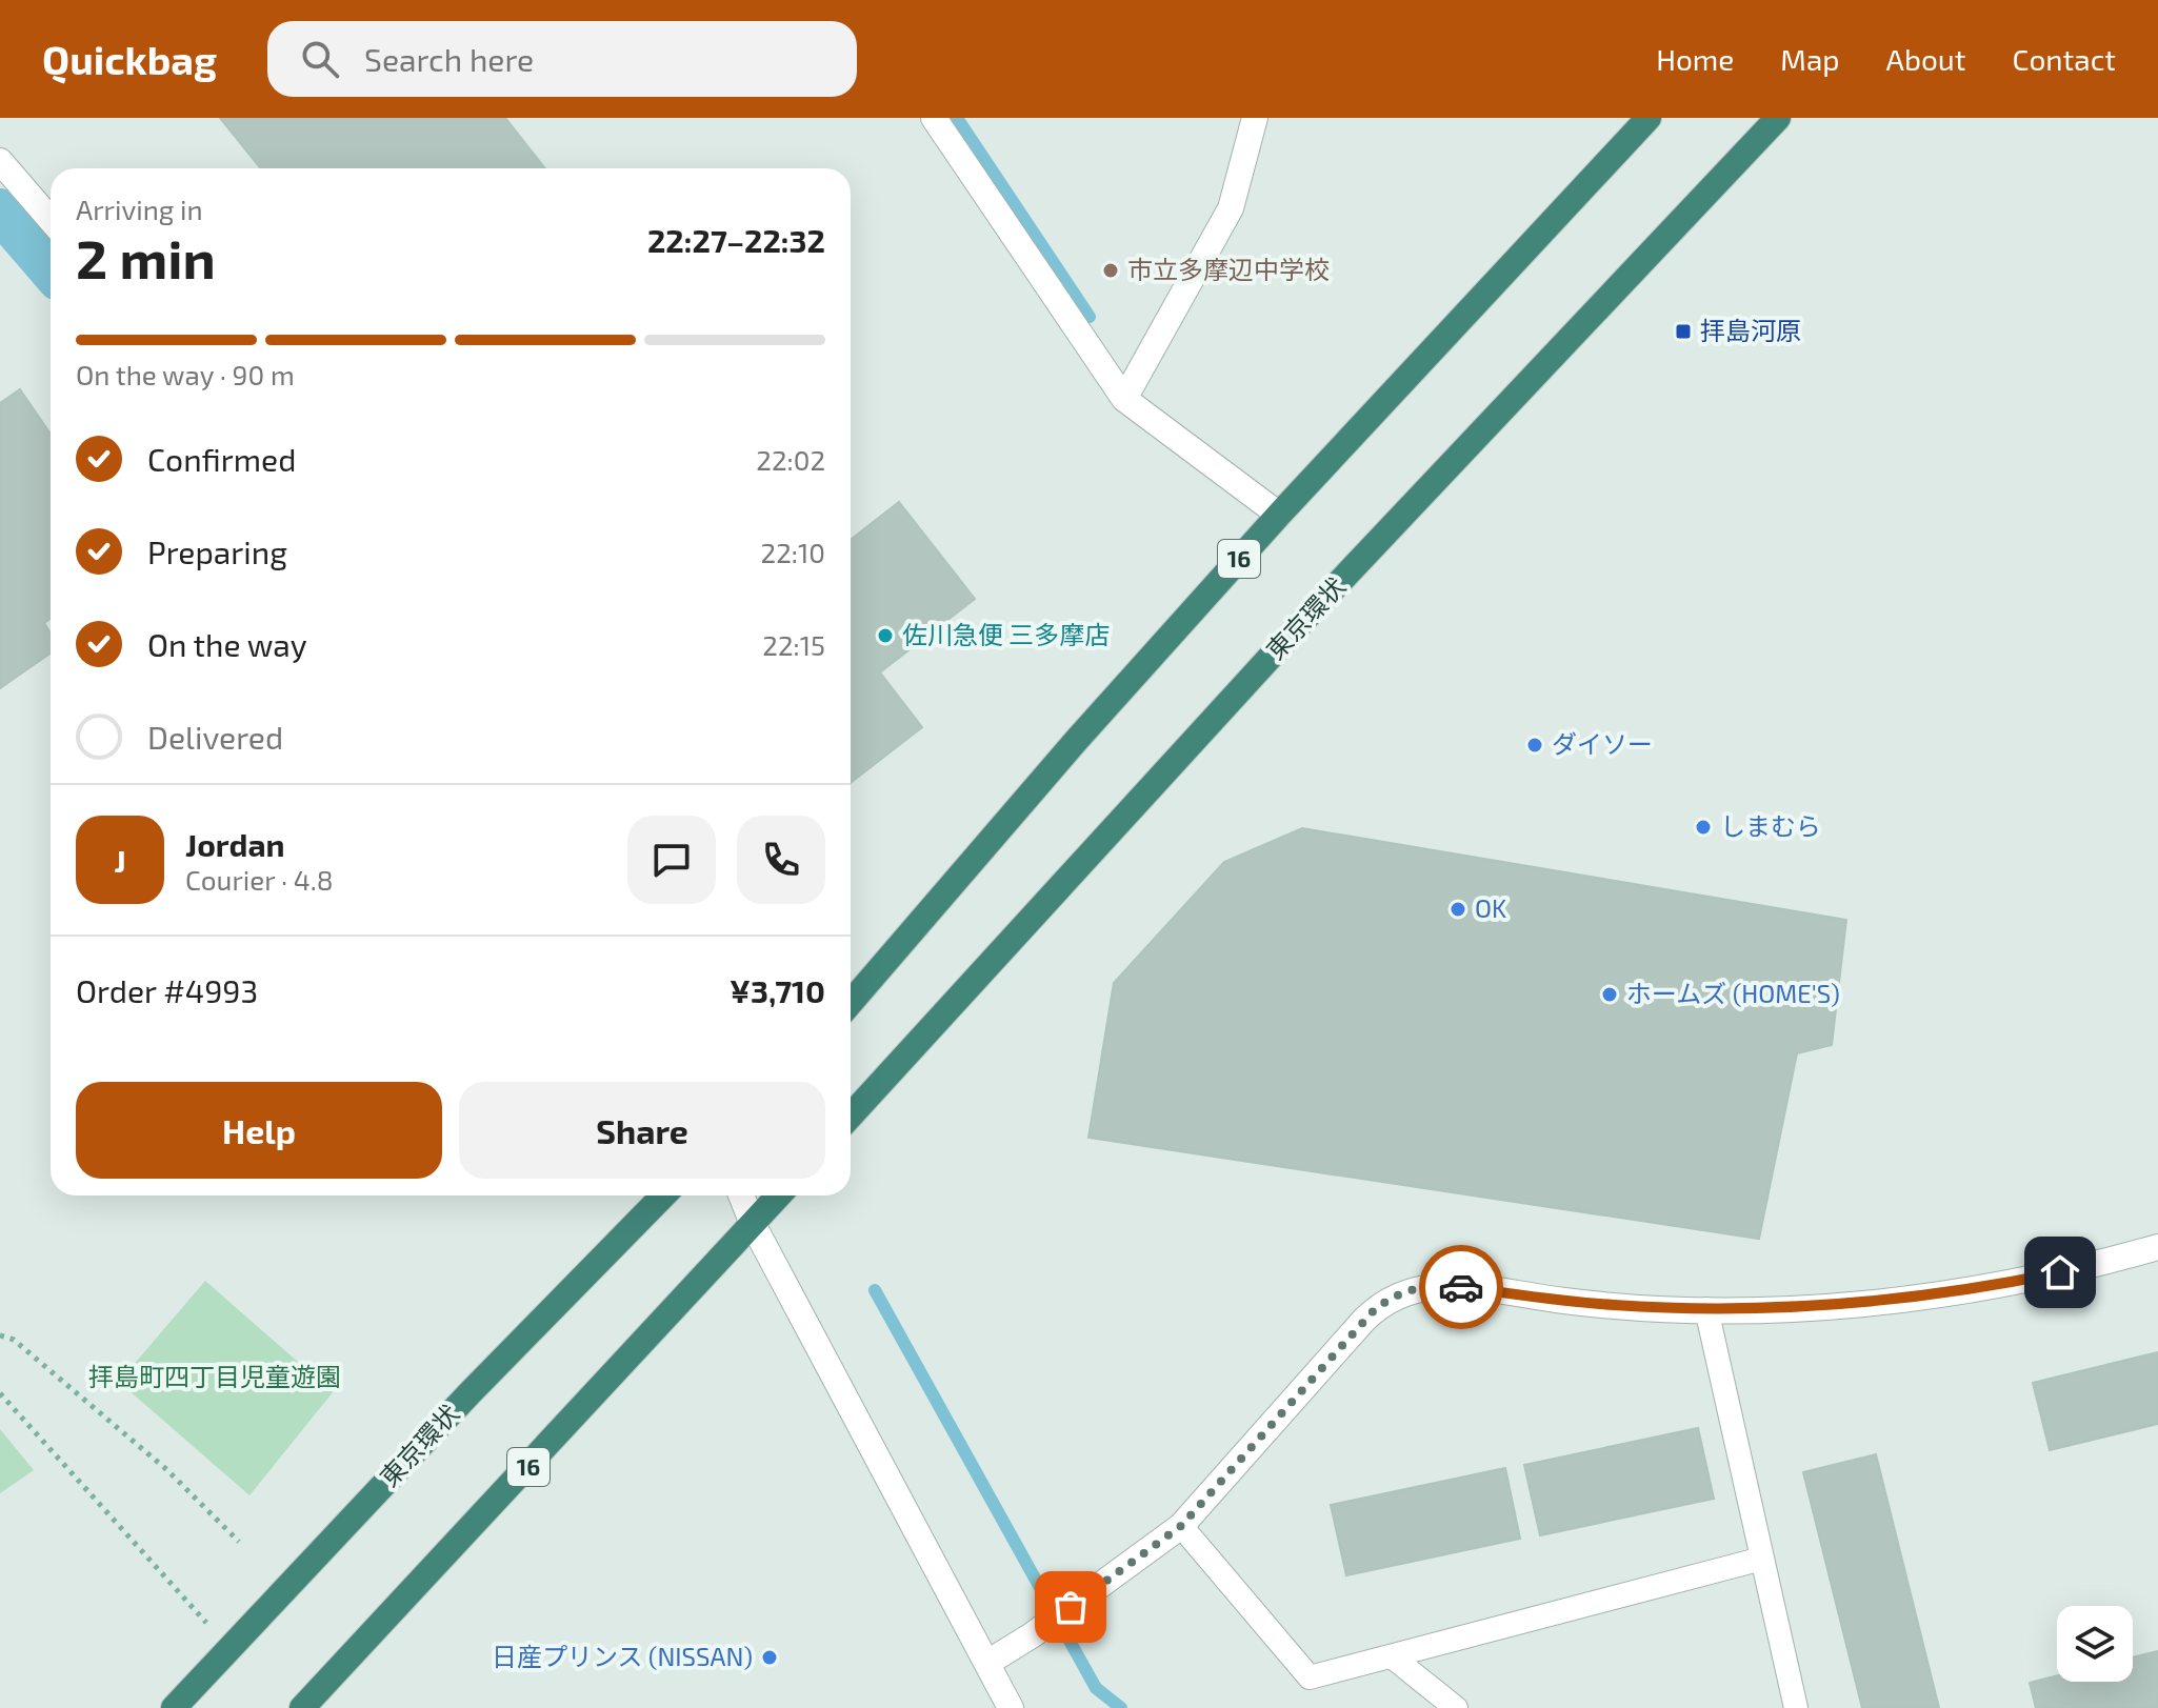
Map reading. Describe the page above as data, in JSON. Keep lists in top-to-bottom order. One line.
{"streets":{"highway":["16","東京環状"]},"parks":["拝島町四丁目児童遊園"],"places":{"other":["市立多摩辺中学校","佐川急便 三多摩店","ダイソー","しまむら","OK","ホームズ (HOME'S)","日産プリンス (NISSAN)"],"transit":["拝島河原"]},"page":{"header":"Quickbag","search":"Search here","nav":["Home","Map","About","Contact"],"heading":["2 min","Arriving in","22:27–22:32"],"panel":["Jordan","Courier · 4.8","Order #4993","¥3,710"],"bar":"On the way · 90 m","list":[["Confirmed","22:02"],["Preparing","22:10"],["On the way","22:15"],"Delivered"],"round":"J","buttons":["Help","Share"]}}
